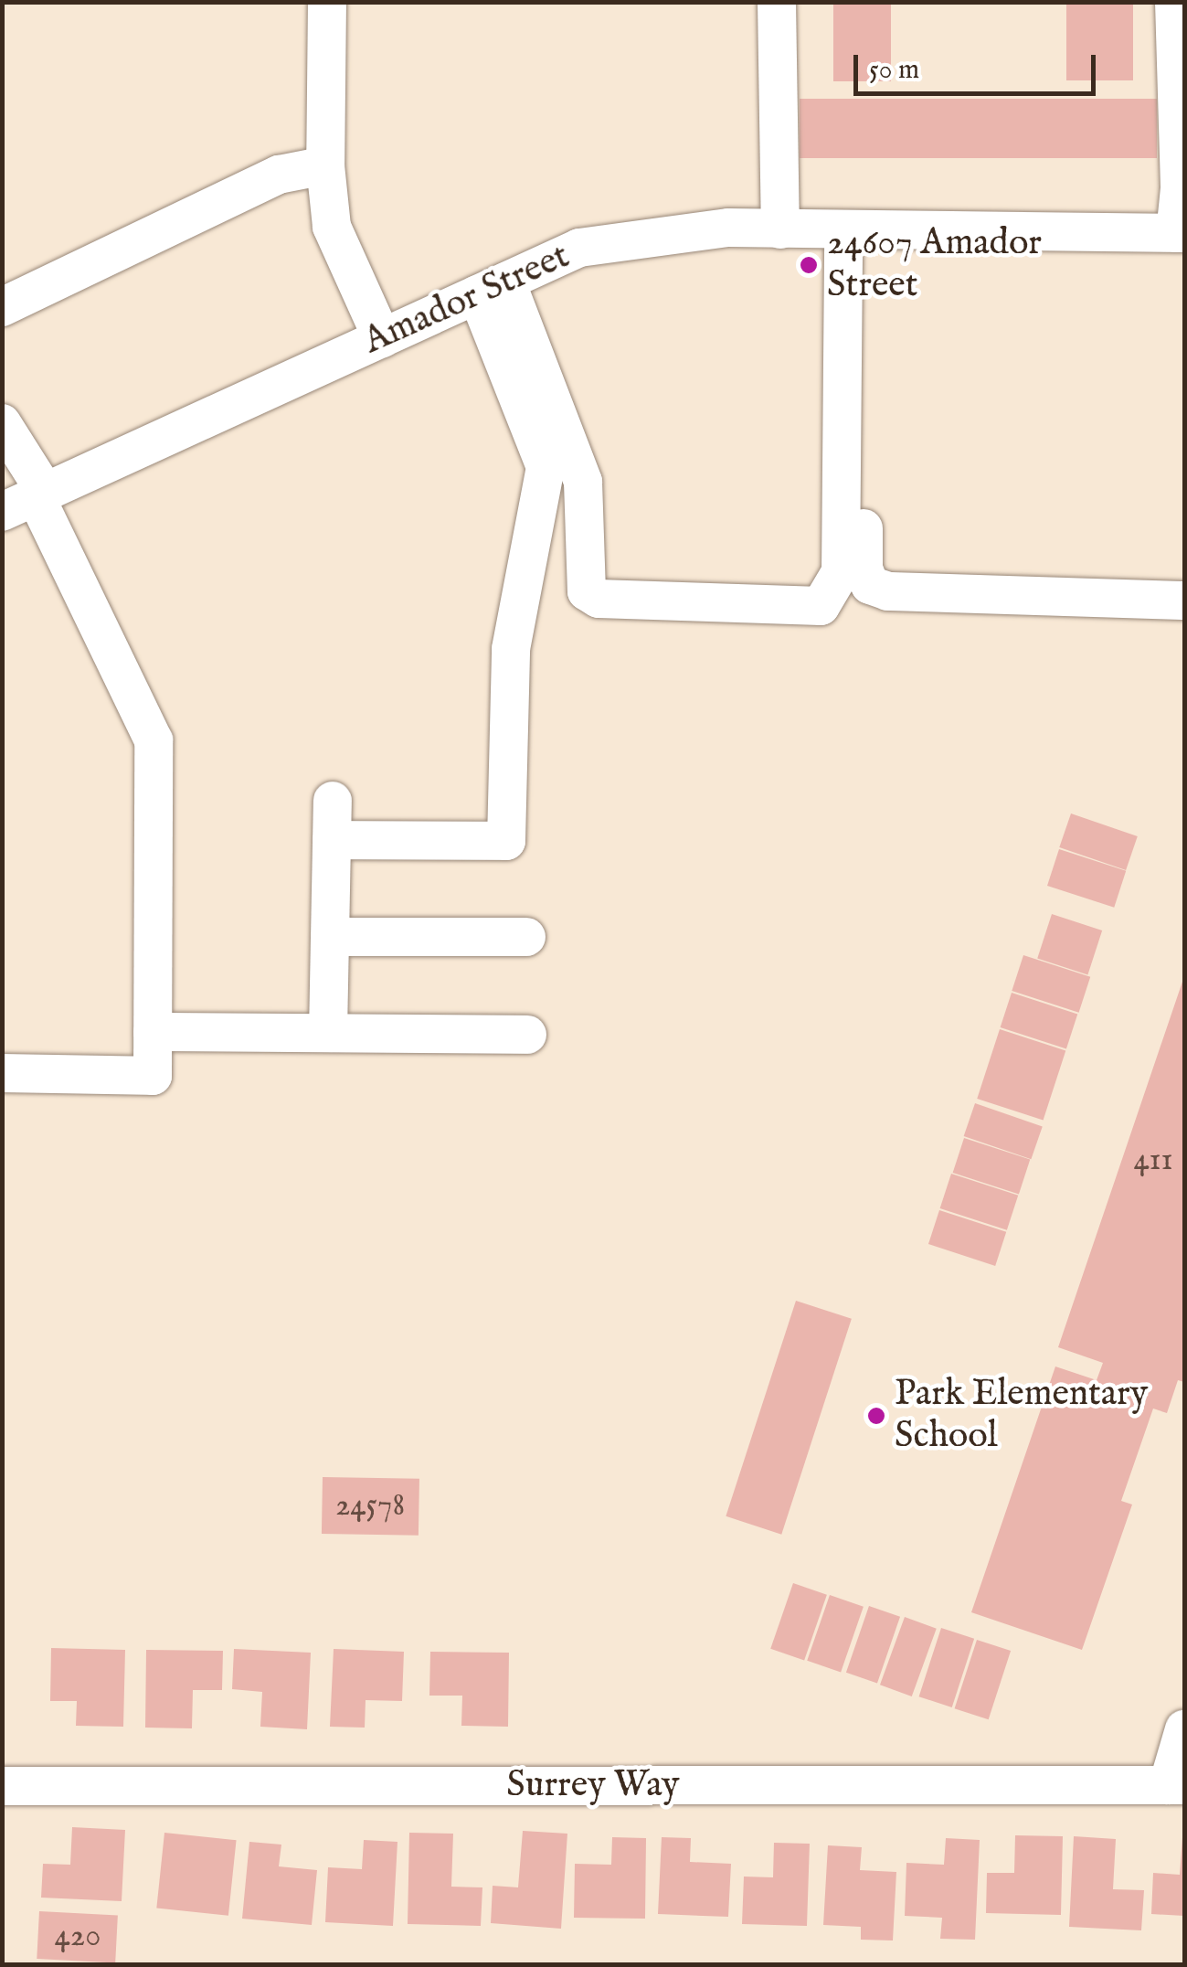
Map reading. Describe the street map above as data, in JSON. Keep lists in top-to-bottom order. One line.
{"streets":{"street":["Amador Street","Surrey Way"]},"places":["24607 Amador Street","Park Elementary School"],"house_numbers":["411","24578","420"],"scale_bar":"50 m"}
